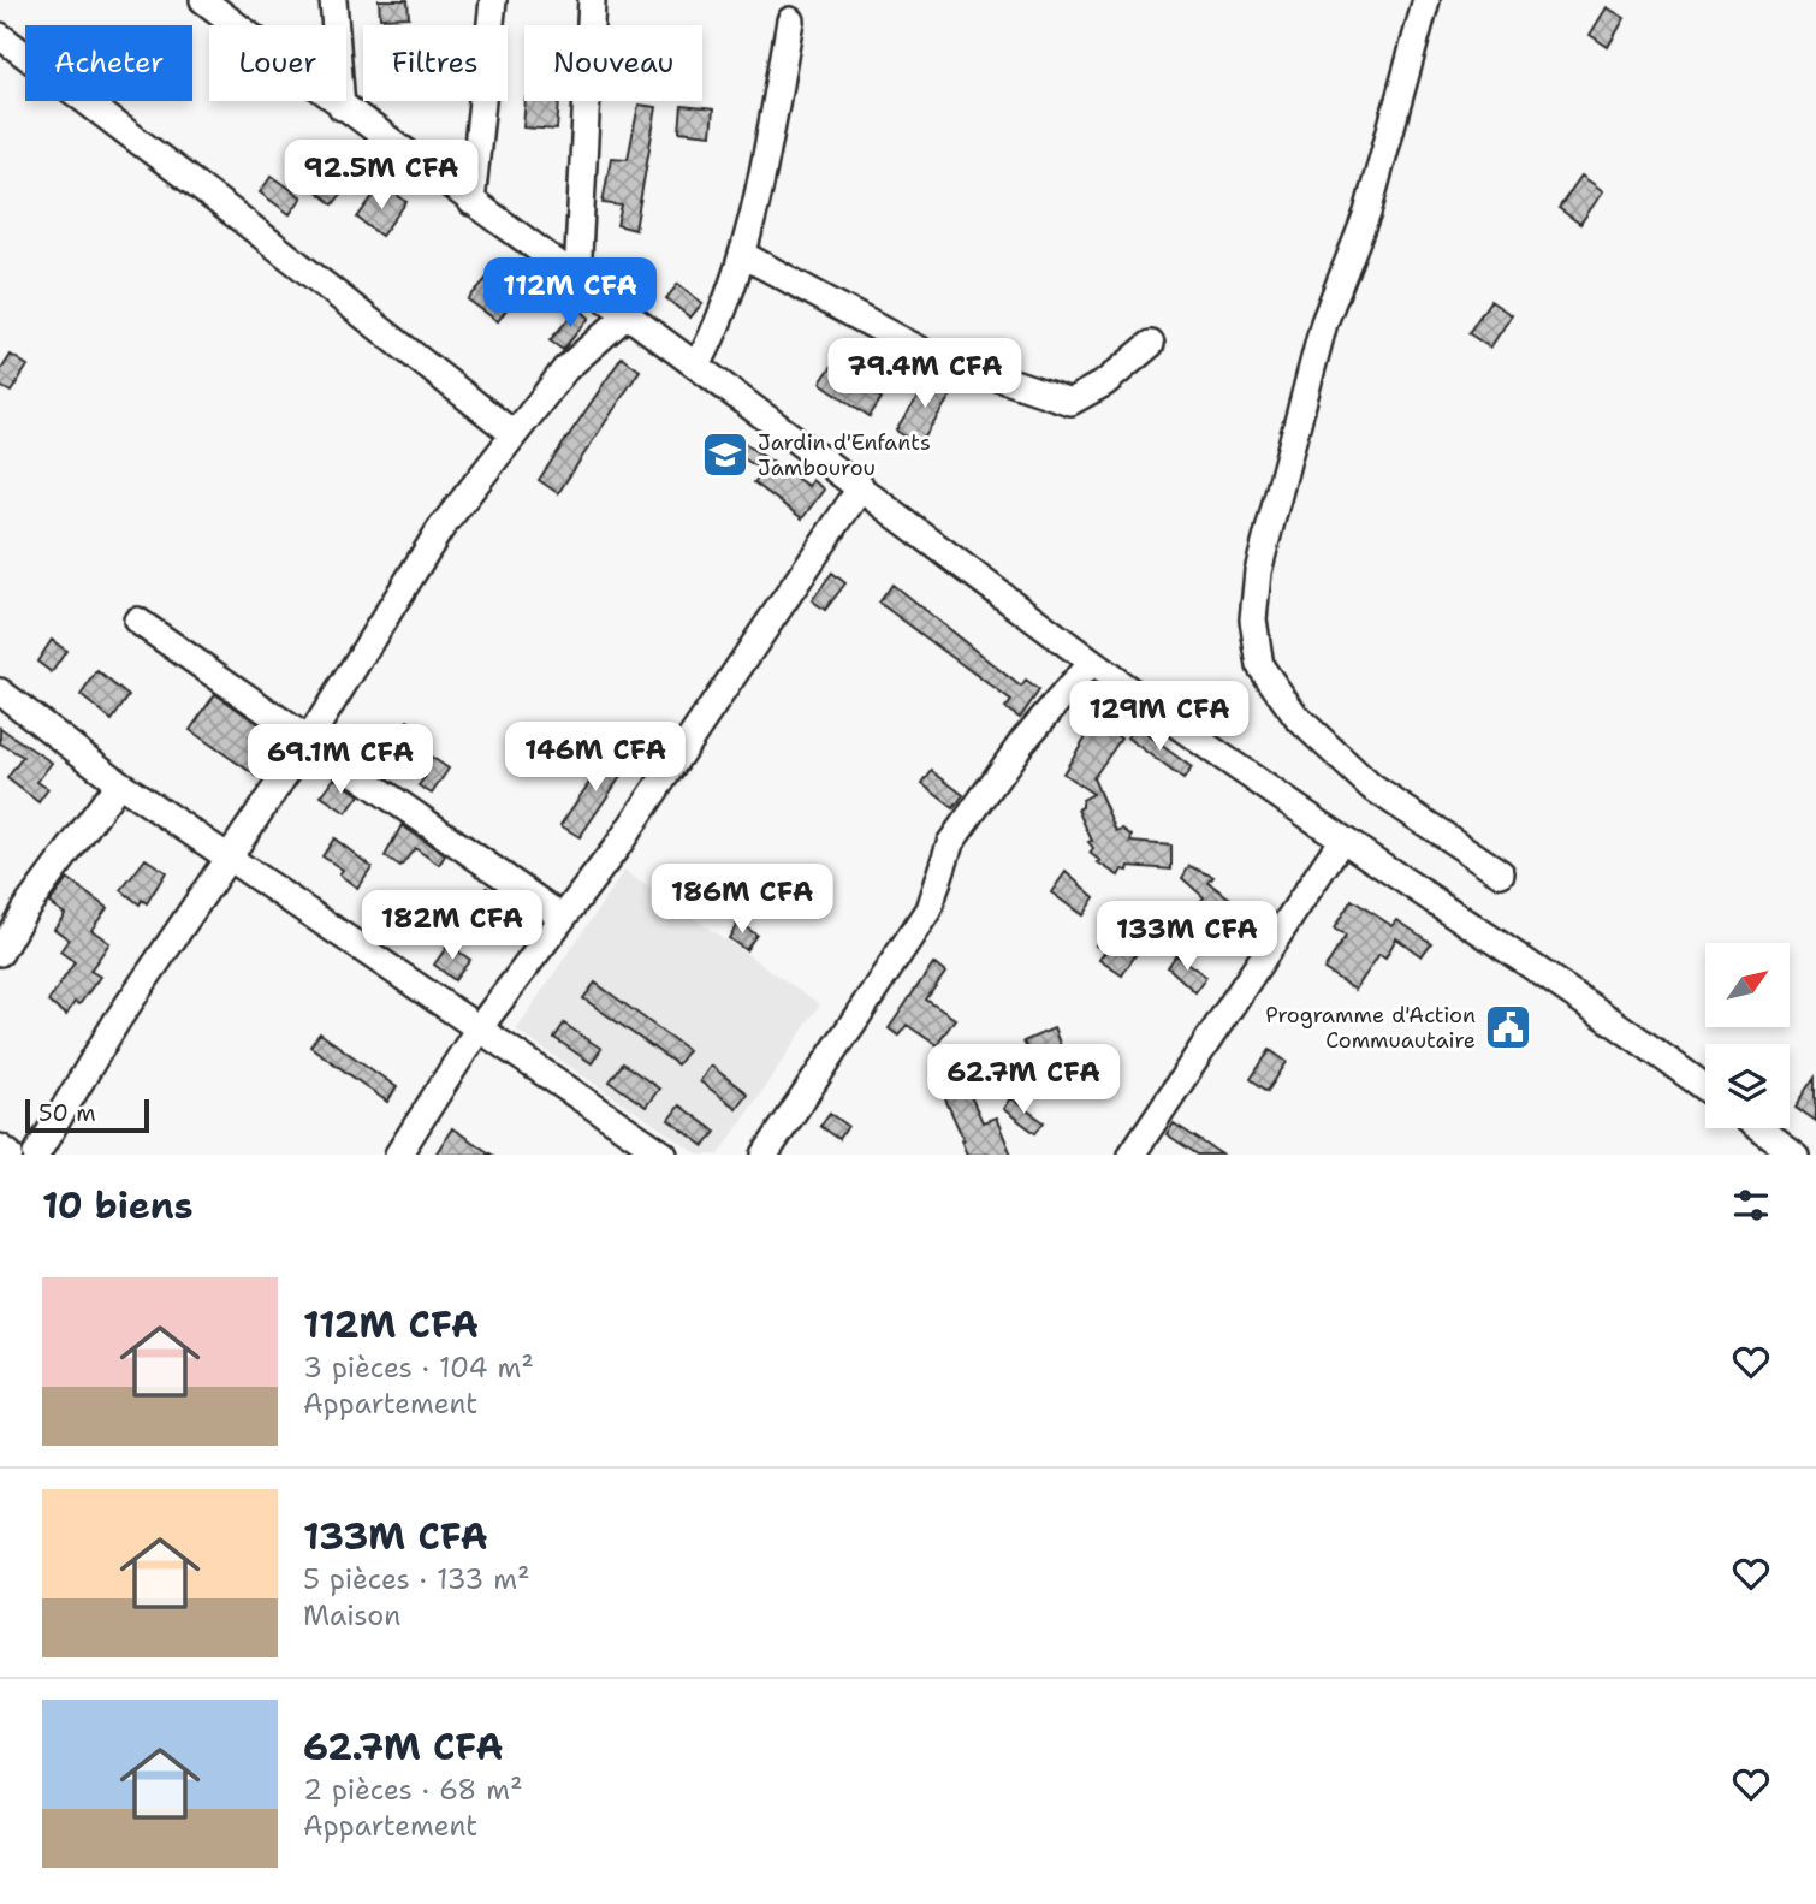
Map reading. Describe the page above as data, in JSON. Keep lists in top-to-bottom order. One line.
{"places":{"school or university":["Jardin d'Enfants Jambourou"],"public building":["Programme d'Action Commuautaire"]},"scale_bar":"50 m","north":"top right","page":{"chip":["Acheter","Louer","Filtres","Nouveau"],"price":["92.5M CFA","112M CFA","79.4M CFA","129M CFA","146M CFA","69.1M CFA","186M CFA","182M CFA","133M CFA","62.7M CFA"],"scale":"50 m","heading":"10 biens","list":[{"name":"112M CFA","note":"3 pièces · 104 m² · Appartement"},{"name":"133M CFA","note":"5 pièces · 133 m² · Maison"},{"name":"62.7M CFA","note":"2 pièces · 68 m² · Appartement"}]}}
